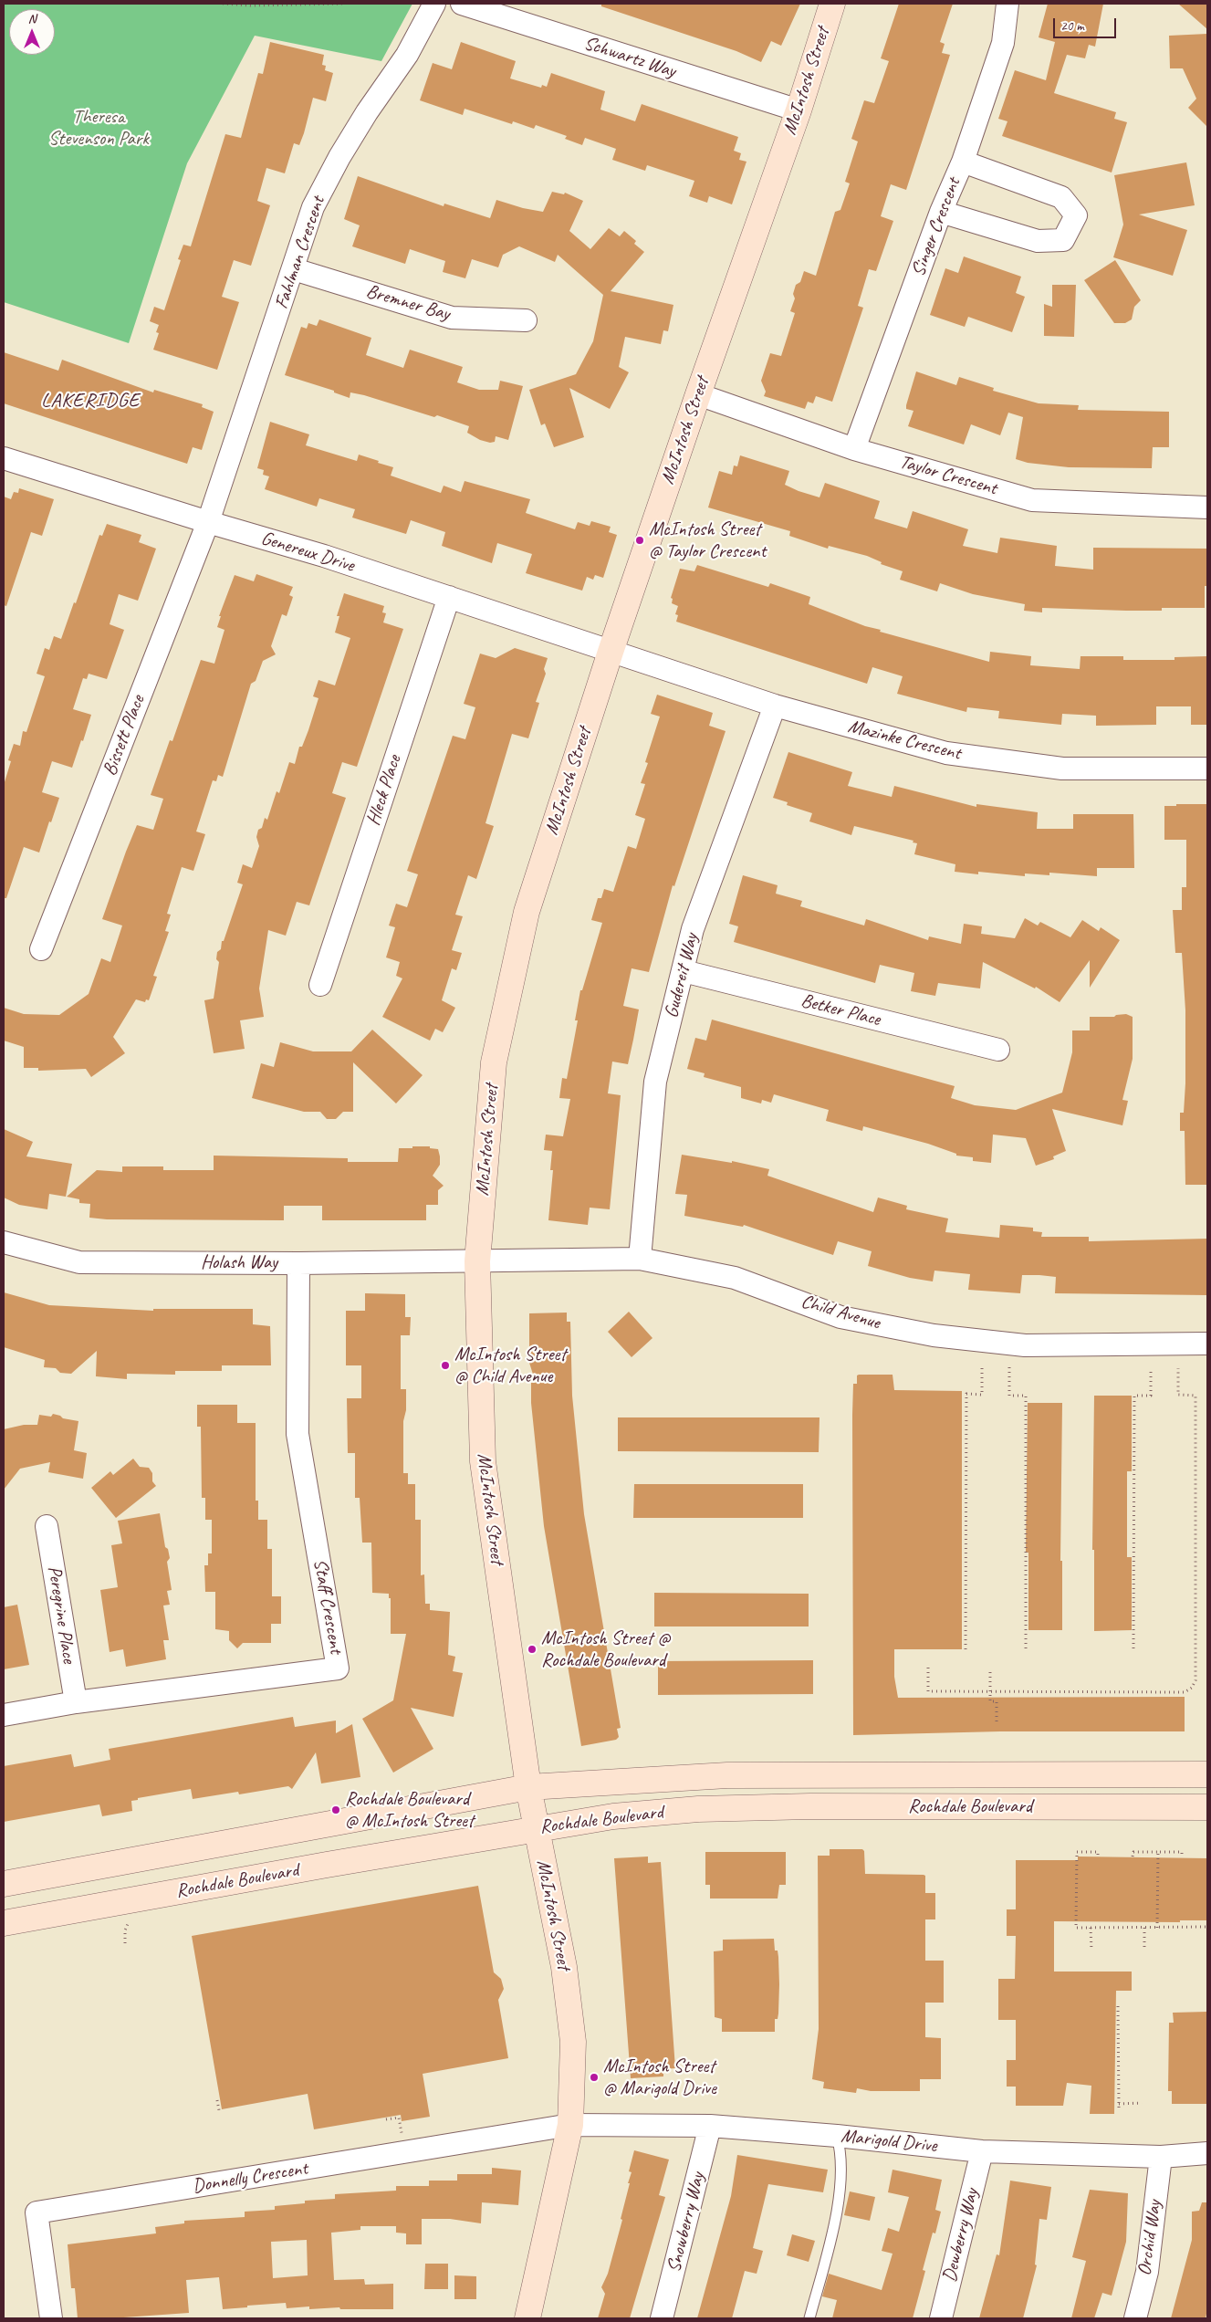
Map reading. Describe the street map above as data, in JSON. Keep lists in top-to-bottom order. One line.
{"streets":{"main road":["McIntosh Street","Rochdale Boulevard"],"street":["Schwartz Way","Singer Crescent","Fahlman Crescent","Bremner Bay","Taylor Crescent","Genereux Drive","Bissett Place","Mazinke Crescent","Hleck Place","Gudereit Way","Betker Place","Holash Way","Child Avenue","Staff Crescent","Peregrine Place","Marigold Drive","Donnelly Crescent","Snowberry Way","Dewberry Way","Orchid Way"]},"crossings":[["Schwartz Way","McIntosh Street"],["McIntosh Street","Taylor Crescent"],["McIntosh Street","Genereux Drive"],["McIntosh Street","Mazinke Crescent"],["McIntosh Street","Holash Way"],["McIntosh Street","Child Avenue"],["McIntosh Street","Rochdale Boulevard"],["McIntosh Street","Marigold Drive"],["McIntosh Street","Donnelly Crescent"],["Singer Crescent","Taylor Crescent"],["Fahlman Crescent","Bremner Bay"],["Fahlman Crescent","Genereux Drive"],["Fahlman Crescent","Bissett Place"],["Genereux Drive","Bissett Place"],["Genereux Drive","Mazinke Crescent"],["Genereux Drive","Hleck Place"],["Mazinke Crescent","Gudereit Way"],["Gudereit Way","Betker Place"],["Gudereit Way","Child Avenue"],["Holash Way","Child Avenue"],["Holash Way","Staff Crescent"],["Staff Crescent","Peregrine Place"],["Marigold Drive","Donnelly Crescent"],["Marigold Drive","Snowberry Way"],["Marigold Drive","Dewberry Way"],["Marigold Drive","Orchid Way"]],"districts":["LAKERIDGE"],"parks":["Theresa Stevenson Park"],"places":["McIntosh Street @ Taylor Crescent","McIntosh Street @ Child Avenue","McIntosh Street @ Rochdale Boulevard","Rochdale Boulevard @ McIntosh Street","McIntosh Street @ Marigold Drive"],"scale_bar":"20 m","north":"top"}
